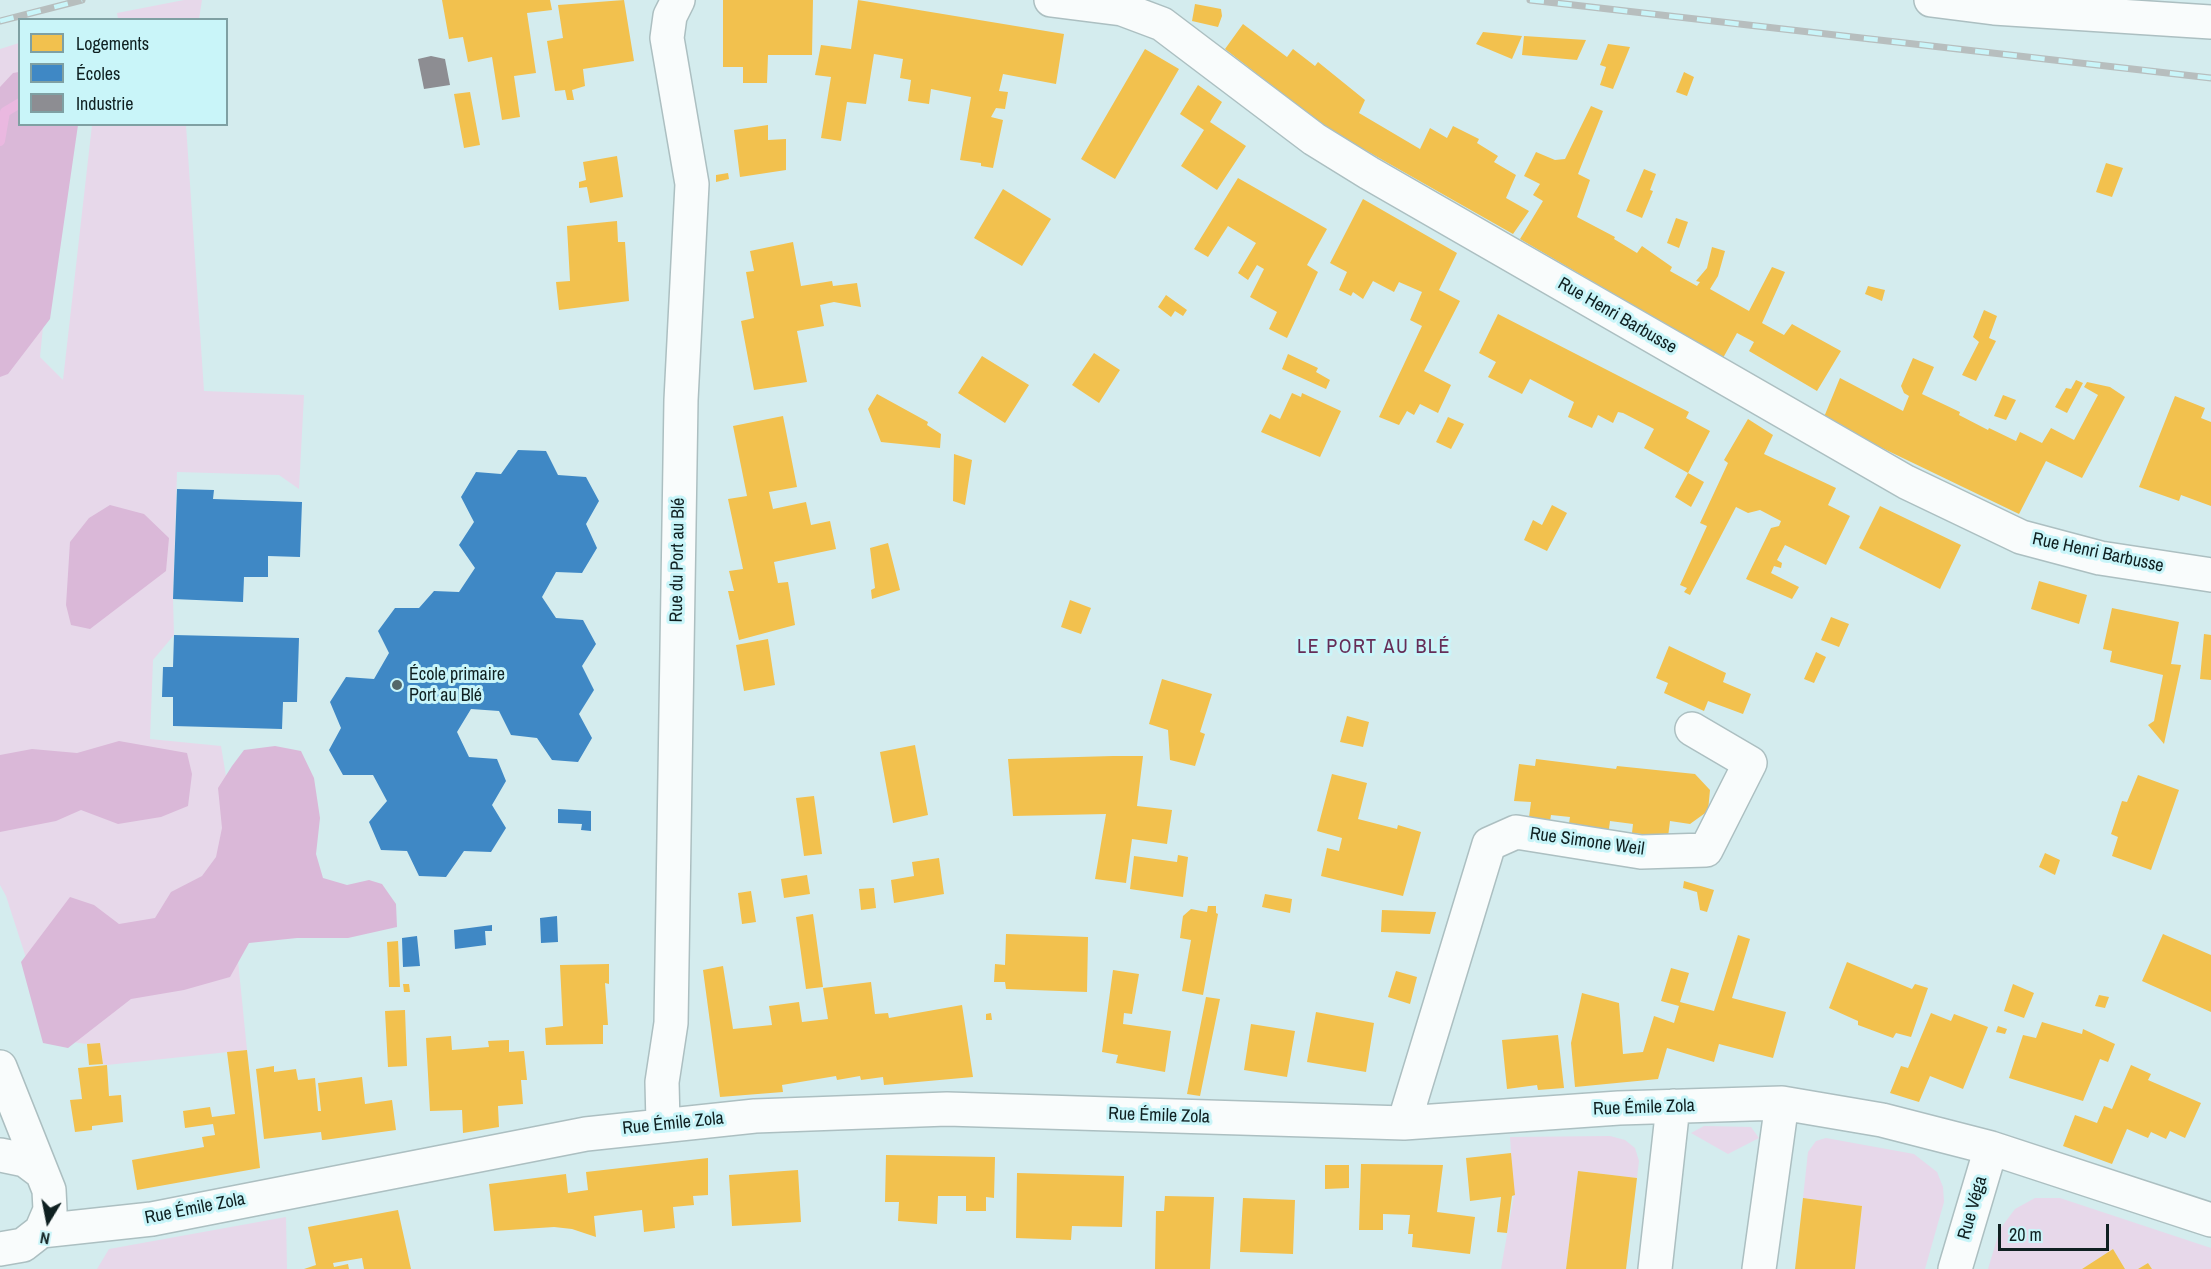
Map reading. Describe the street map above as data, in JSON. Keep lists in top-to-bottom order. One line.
{"streets":{"street":["Rue Henri Barbusse","Rue du Port au Blé","Rue Simone Weil","Rue Émile Zola","Rue Véga"]},"crossings":[["Rue du Port au Blé","Rue Émile Zola"],["Rue Simone Weil","Rue Émile Zola"],["Rue Émile Zola","Rue Véga"]],"districts":["LE PORT AU BLÉ"],"places":["École primaire Port au Blé"],"legend":["Logements","Écoles","Industrie"],"scale_bar":"20 m","north":"bottom"}
